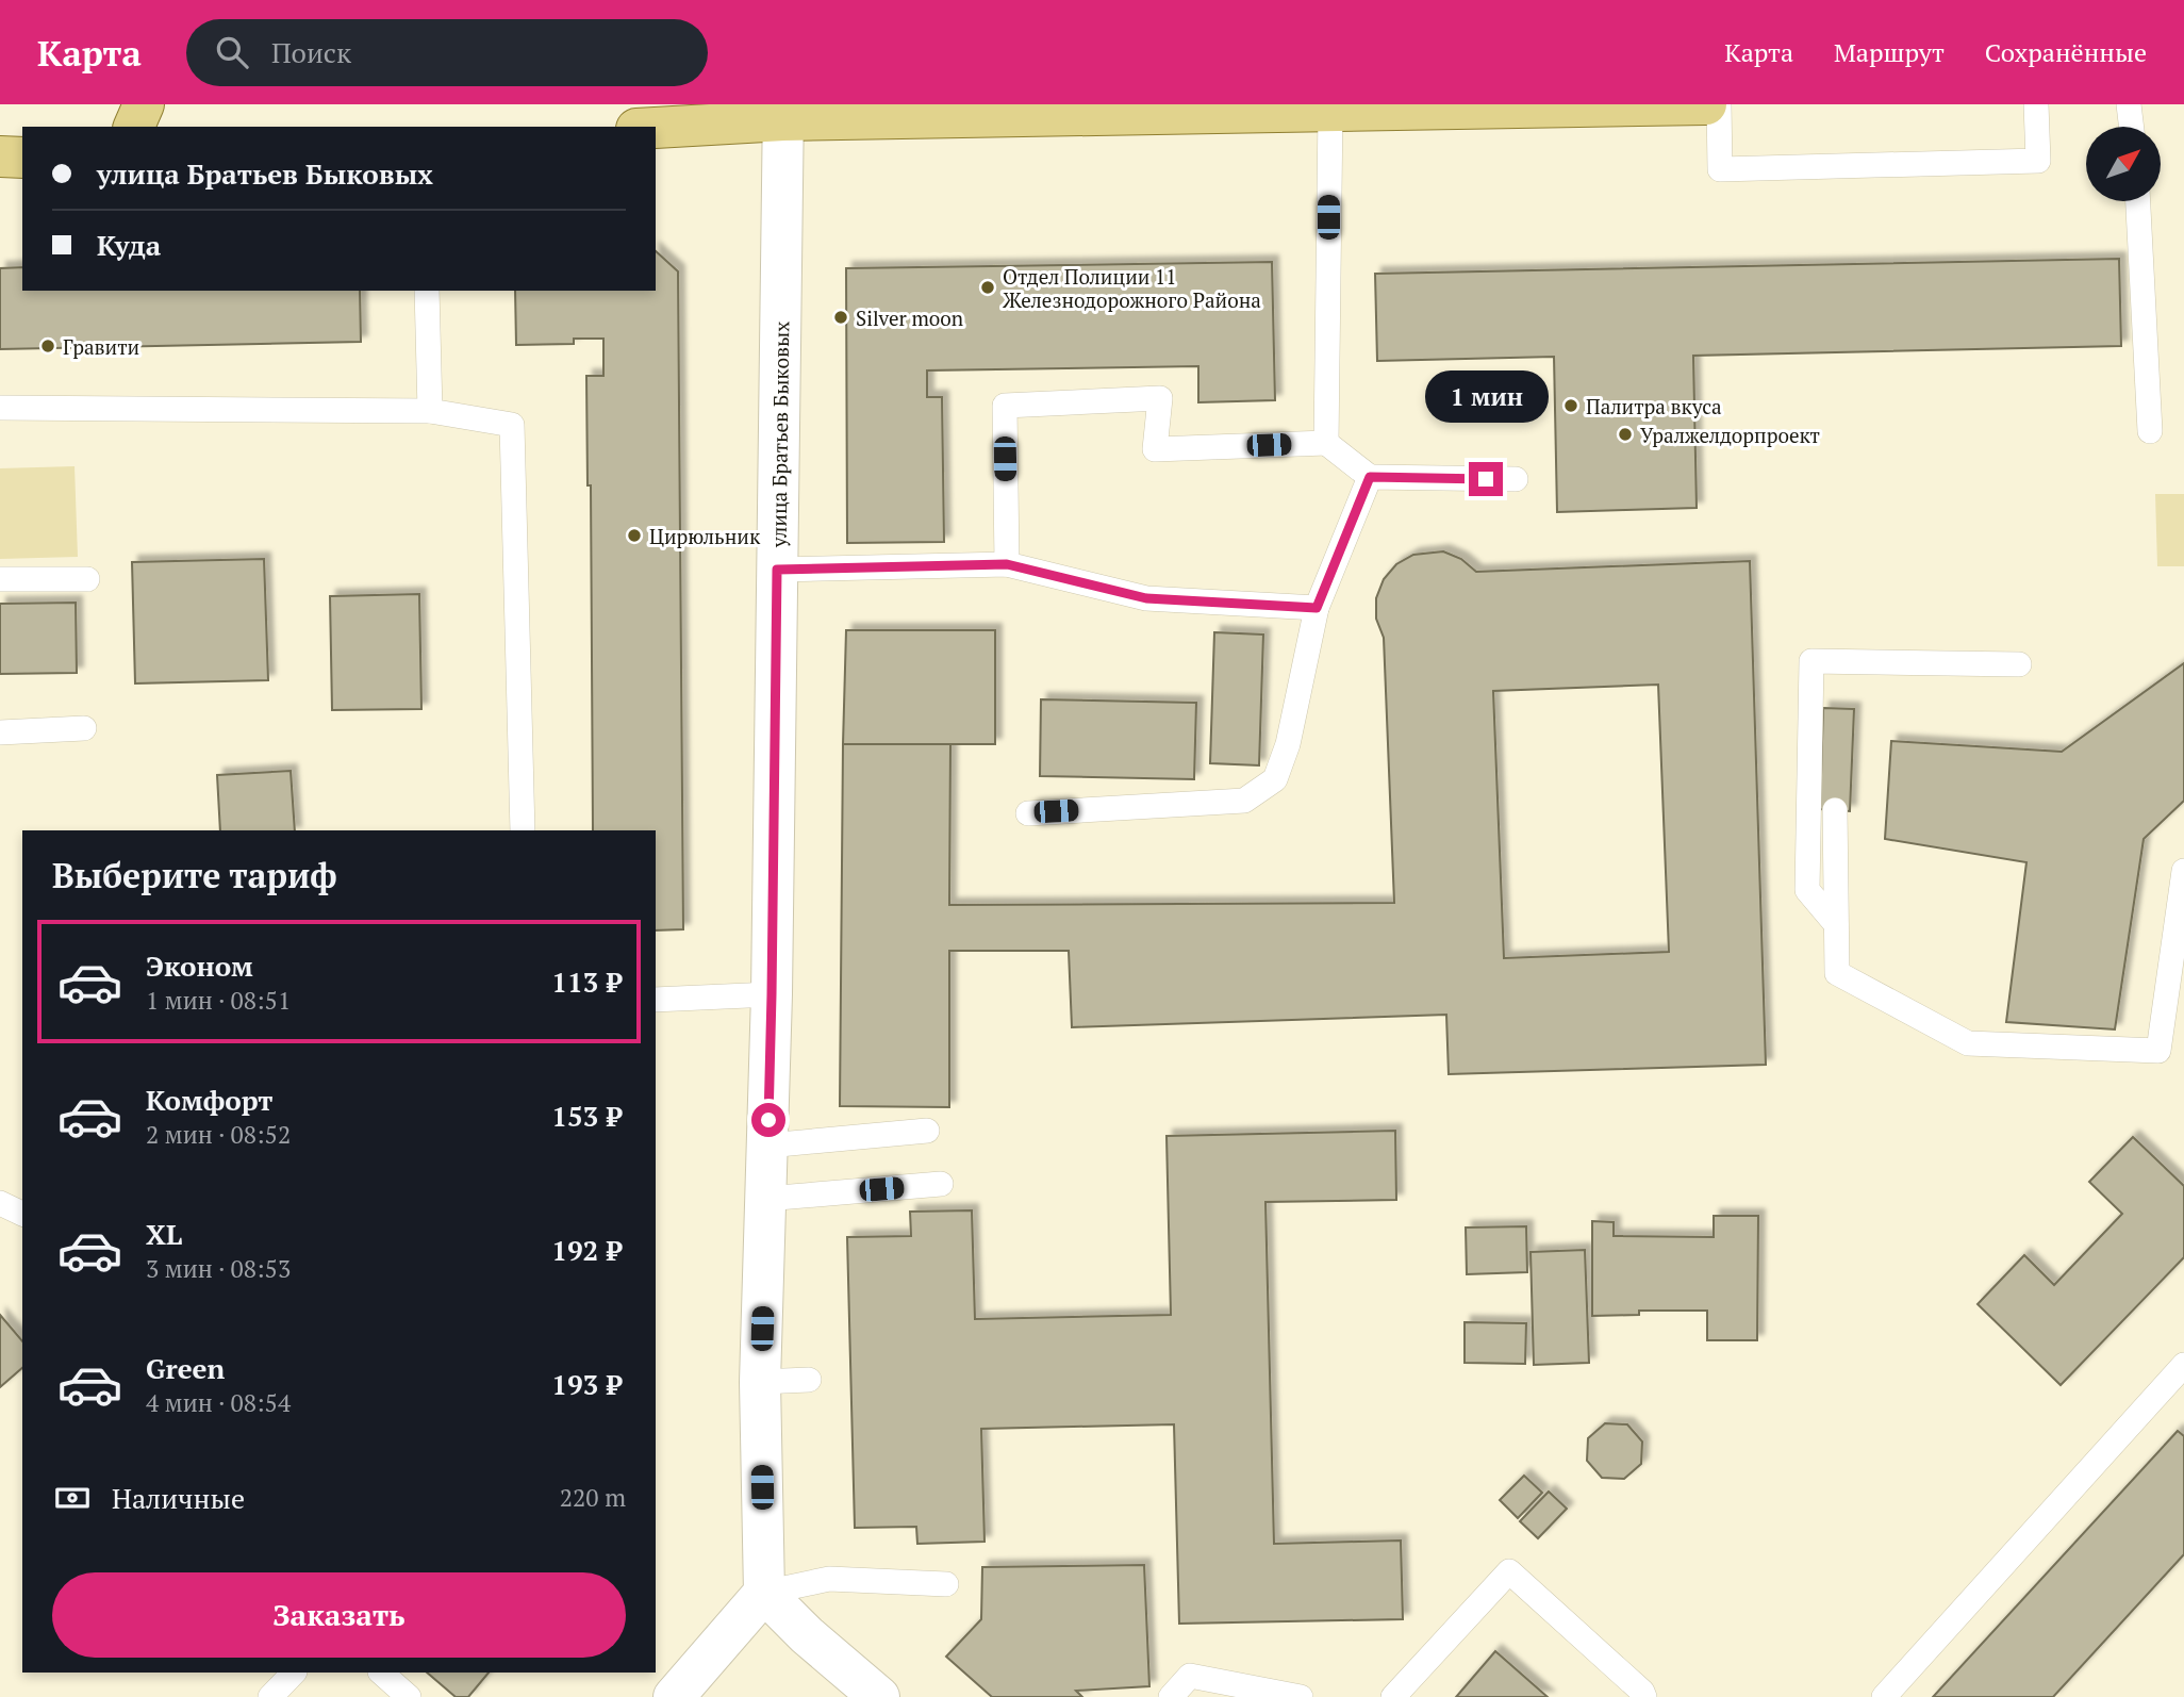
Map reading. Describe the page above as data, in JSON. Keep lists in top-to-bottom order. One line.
{"streets":{"street":["улица Братьев Быковых"]},"places":["Отдел Полиции 11 Железнодорожного Района","Silver moon","Гравити","Палитра вкуса","Уралжелдорпроект","Цирюльник"],"north":"top right","page":{"header":"Карта","search":"Поиск","nav":["Карта","Маршрут","Сохранённые"],"banner":["улица Братьев Быковых","Куда"],"bubble":"1 мин","heading":"Выберите тариф","list":[{"name":"Эконом","note":"1 мин · 08:51","value":"113 ₽"},{"name":"Комфорт","note":"2 мин · 08:52","value":"153 ₽"},{"name":"XL","note":"3 мин · 08:53","value":"192 ₽"},{"name":"Green","note":"4 мин · 08:54","value":"193 ₽"}],"pay":["Наличные","220 m"],"buttons":"Заказать"}}
